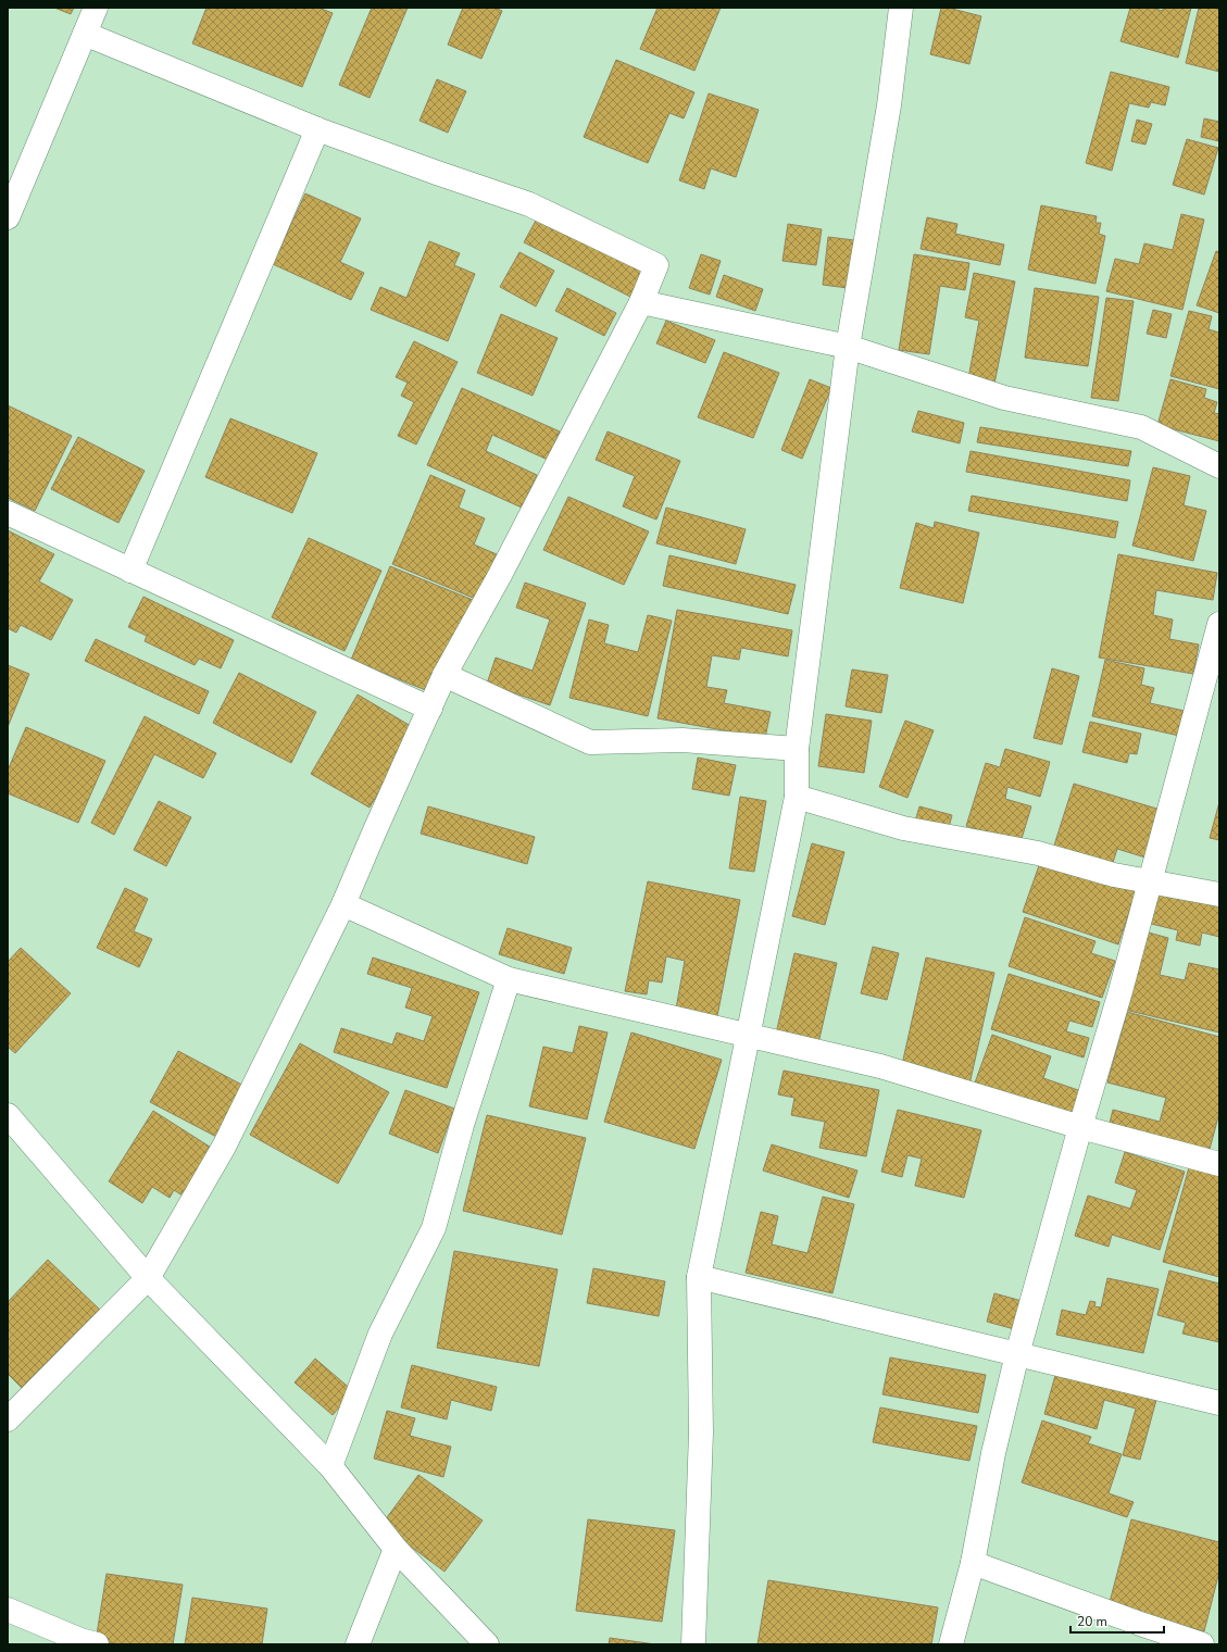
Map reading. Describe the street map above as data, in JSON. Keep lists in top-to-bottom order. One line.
{"scale_bar":"20 m"}
